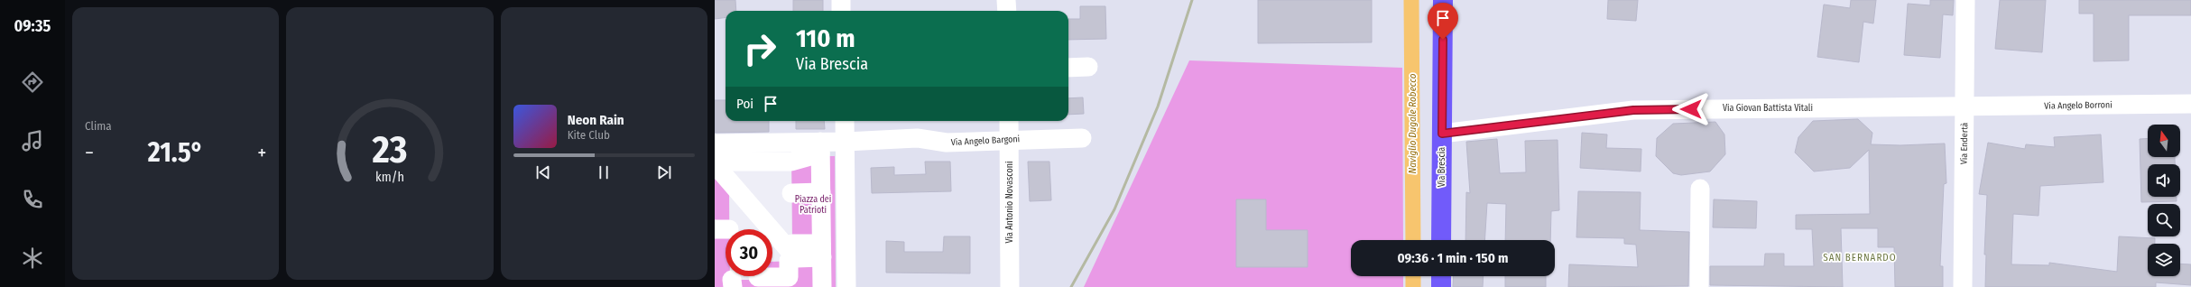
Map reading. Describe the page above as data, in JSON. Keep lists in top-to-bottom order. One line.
{"streets":{"main road":["Via Brescia"],"street":["Via Angelo Borroni","Via Giovan Battista Vitali","Via Angelo Bargoni","Via Endertà","Via Antonio Novasconi"]},"crossings":[["Via Angelo Borroni","Via Giovan Battista Vitali"],["Via Angelo Borroni","Via Endertà"],["Via Giovan Battista Vitali","Via Endertà"],["Via Giovan Battista Vitali","Via Brescia"],["Via Angelo Bargoni","Via Antonio Novasconi"]],"districts":["SAN BERNARDO"],"water":["Naviglio Dugale Robecco"],"parks":["Piazza dei Patrioti"],"north":"top","page":{"tabs":"09:35","tile":"Clima","turn":["110 m","Via Brescia"],"then":"Poi","song":["Neon Rain","Kite Club"],"heat":["−","21.5°","+"],"limit":"30","trip":"09:36 · 1 min · 150 m","gauge":["23","km/h"]}}
